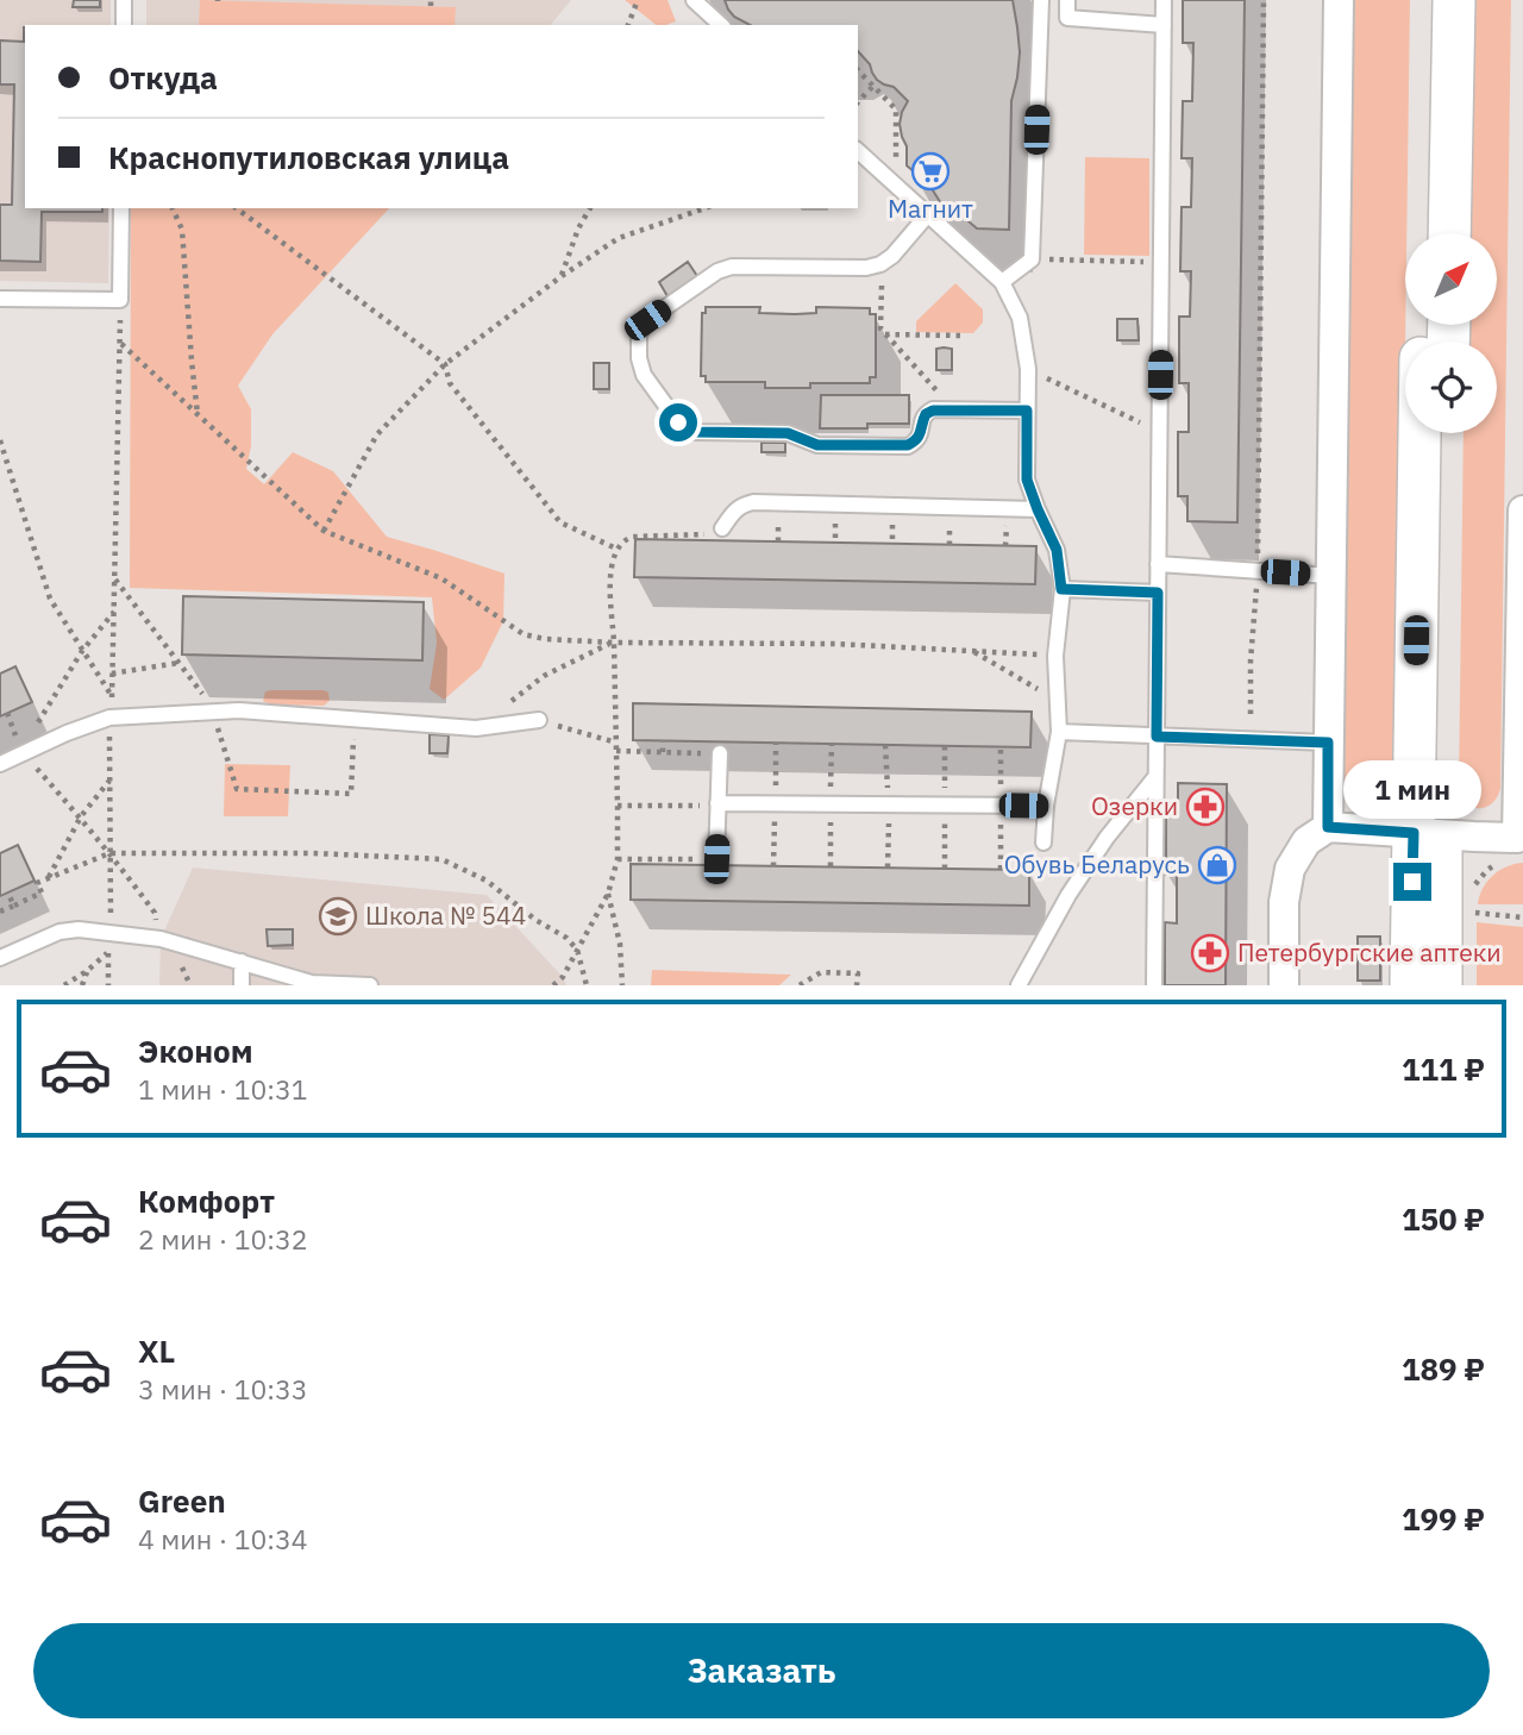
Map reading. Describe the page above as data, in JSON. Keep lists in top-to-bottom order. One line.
{"places":{"supermarket":["Магнит"],"pharmacy":["Озерки","Петербургские аптеки"],"shop":["Обувь Беларусь"],"school or university":["Школа № 544"]},"north":"top right","page":{"banner":["Откуда","Краснопутиловская улица"],"bubble":"1 мин","list":[{"name":"Эконом","note":"1 мин · 10:31","value":"111 ₽"},{"name":"Комфорт","note":"2 мин · 10:32","value":"150 ₽"},{"name":"XL","note":"3 мин · 10:33","value":"189 ₽"},{"name":"Green","note":"4 мин · 10:34","value":"199 ₽"}],"buttons":"Заказать"}}
